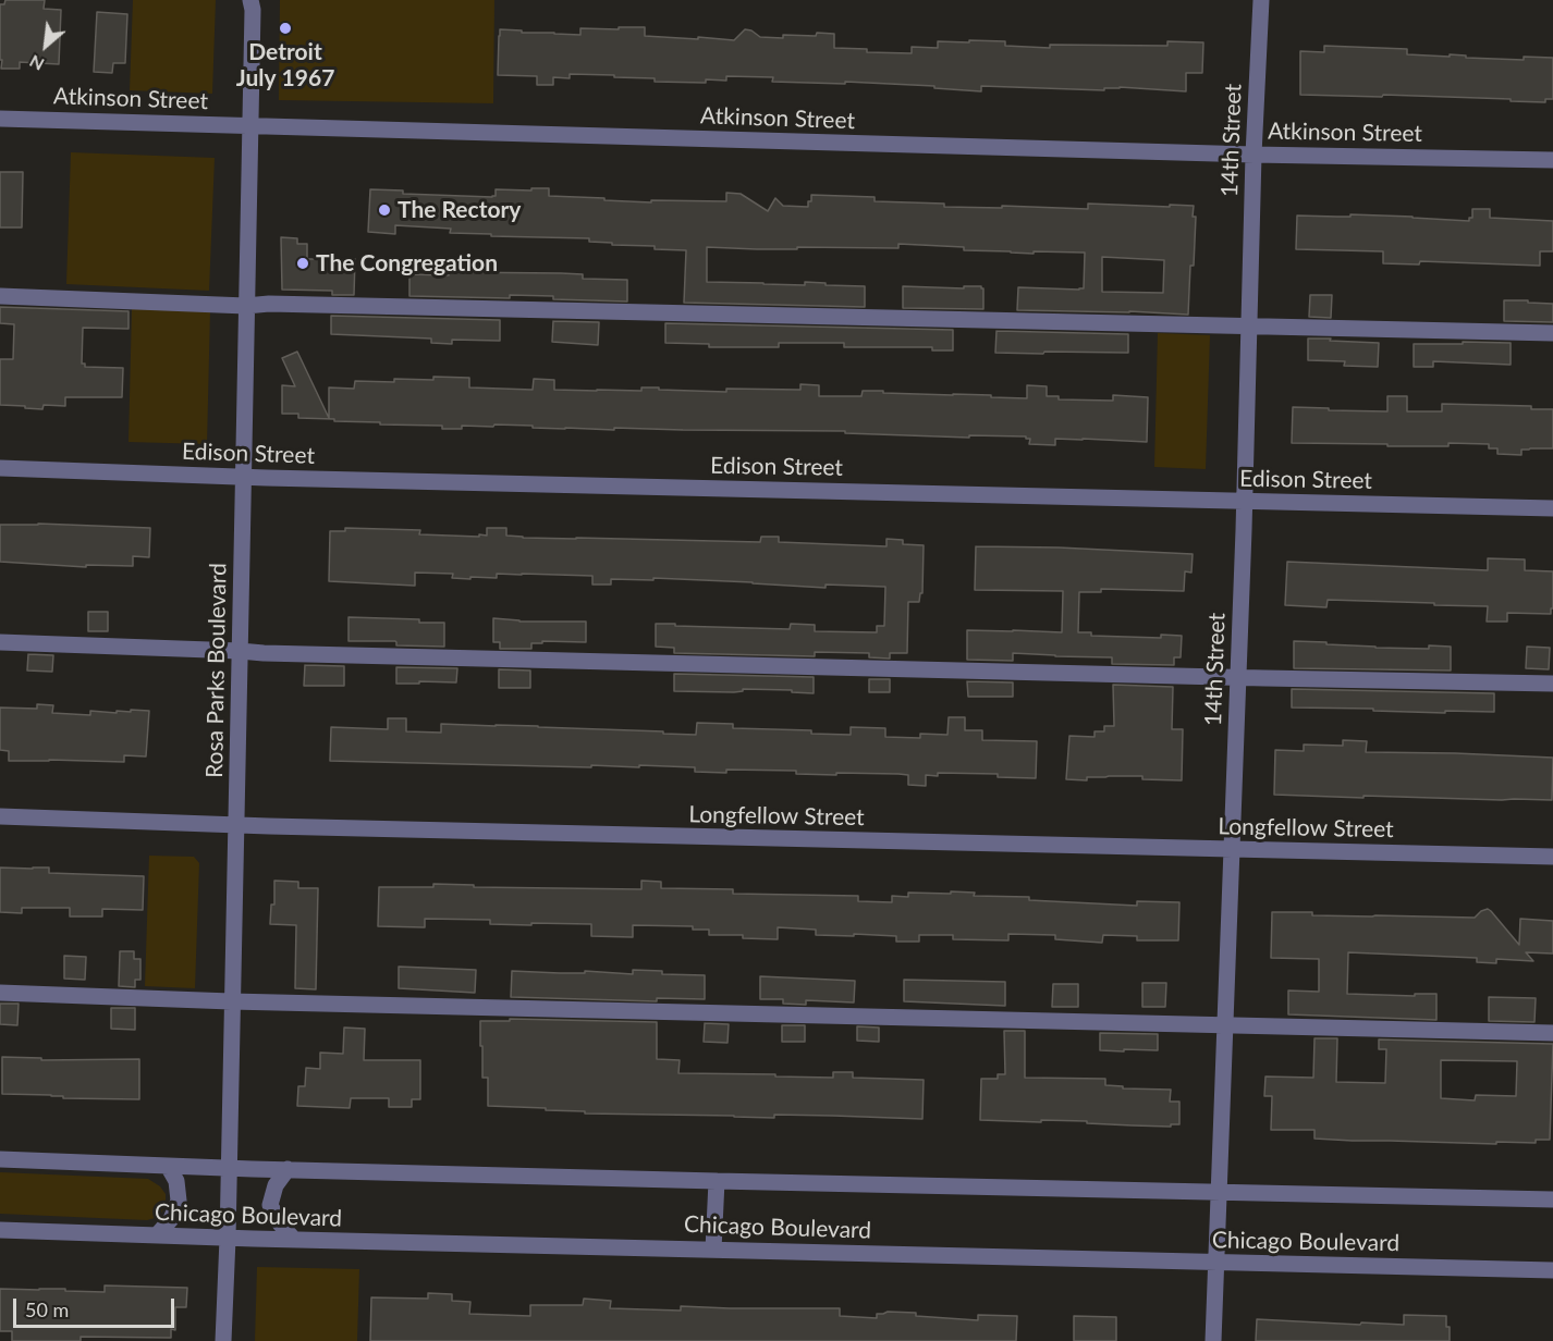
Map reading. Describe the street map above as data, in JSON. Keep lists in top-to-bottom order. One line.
{"streets":{"street":["Atkinson Street","14th Street","Edison Street","Rosa Parks Boulevard","Longfellow Street","Chicago Boulevard"]},"crossings":[["Atkinson Street","14th Street"],["Atkinson Street","Rosa Parks Boulevard"],["14th Street","Edison Street"],["14th Street","Longfellow Street"],["14th Street","Chicago Boulevard"],["Edison Street","Rosa Parks Boulevard"],["Rosa Parks Boulevard","Longfellow Street"],["Rosa Parks Boulevard","Chicago Boulevard"]],"places":["Detroit July 1967","The Rectory","The Congregation"],"scale_bar":"50 m","north":"bottom left"}
